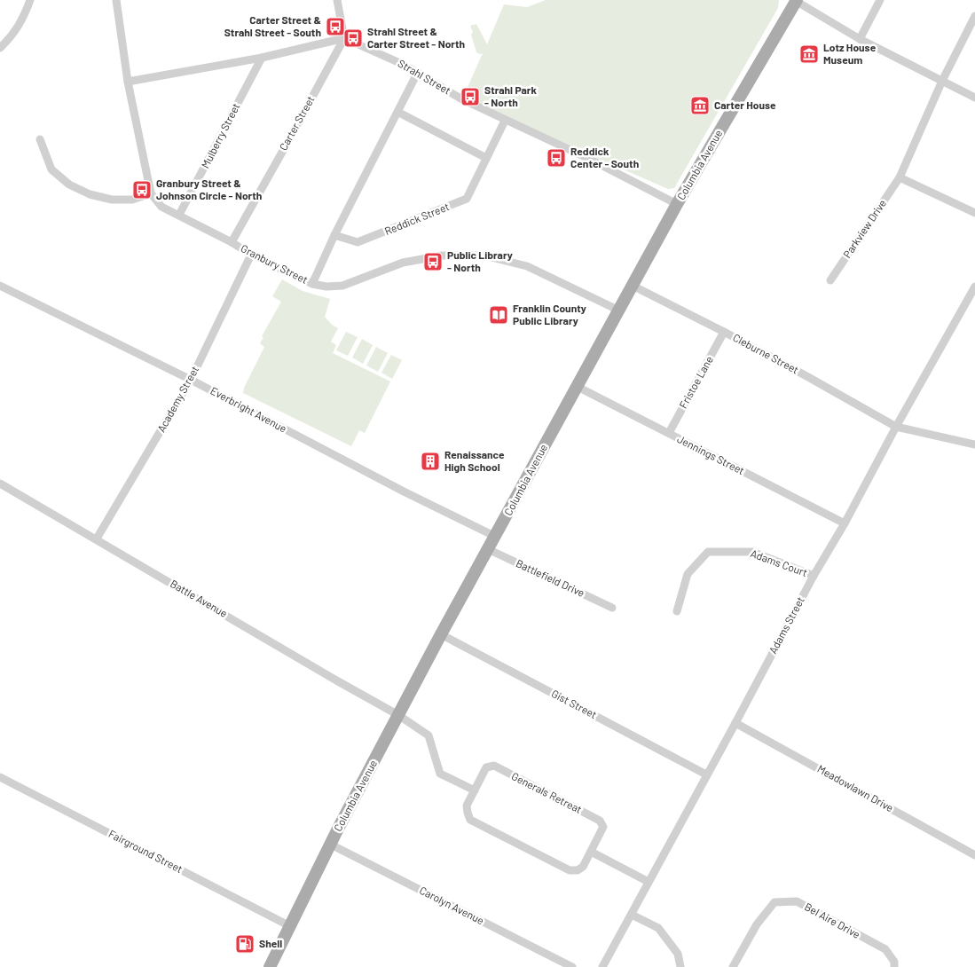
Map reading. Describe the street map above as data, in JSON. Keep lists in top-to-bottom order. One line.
{"streets":{"main road":["Columbia Avenue"],"street":["Strahl Street","Carter Street","Mulberry Street","Reddick Street","Parkview Drive","Granbury Street","Cleburne Street","Fristoe Lane","Academy Street","Everbright Avenue","Jennings Street","Adams Court","Battlefield Drive","Battle Avenue","Adams Street","Gist Street","Meadowlawn Drive","Generals Retreat","Fairground Street","Carolyn Avenue","Bel Aire Drive"]},"crossings":[["Strahl Street","Carter Street"],["Strahl Street","Columbia Avenue"],["Strahl Street","Reddick Street"],["Carter Street","Granbury Street"],["Mulberry Street","Granbury Street"],["Columbia Avenue","Granbury Street"],["Columbia Avenue","Cleburne Street"],["Columbia Avenue","Everbright Avenue"],["Columbia Avenue","Jennings Street"],["Columbia Avenue","Battlefield Drive"],["Columbia Avenue","Battle Avenue"],["Columbia Avenue","Gist Street"],["Columbia Avenue","Fairground Street"],["Columbia Avenue","Carolyn Avenue"],["Granbury Street","Academy Street"],["Cleburne Street","Fristoe Lane"],["Cleburne Street","Adams Street"],["Fristoe Lane","Jennings Street"],["Academy Street","Everbright Avenue"],["Academy Street","Battle Avenue"],["Jennings Street","Adams Street"],["Adams Court","Adams Street"],["Adams Street","Gist Street"],["Adams Street","Meadowlawn Drive"]],"places":{"bus stop":["Carter Street & Strahl Street - South","Strahl Street & Carter Street - North","Strahl Park - North","Reddick Center - South","Granbury Street & Johnson Circle - North","Public Library - North"],"museum":["Lotz House Museum","Carter House"],"library":["Franklin County Public Library"],"building":["Renaissance High School"],"fuel station":["Shell"]}}
